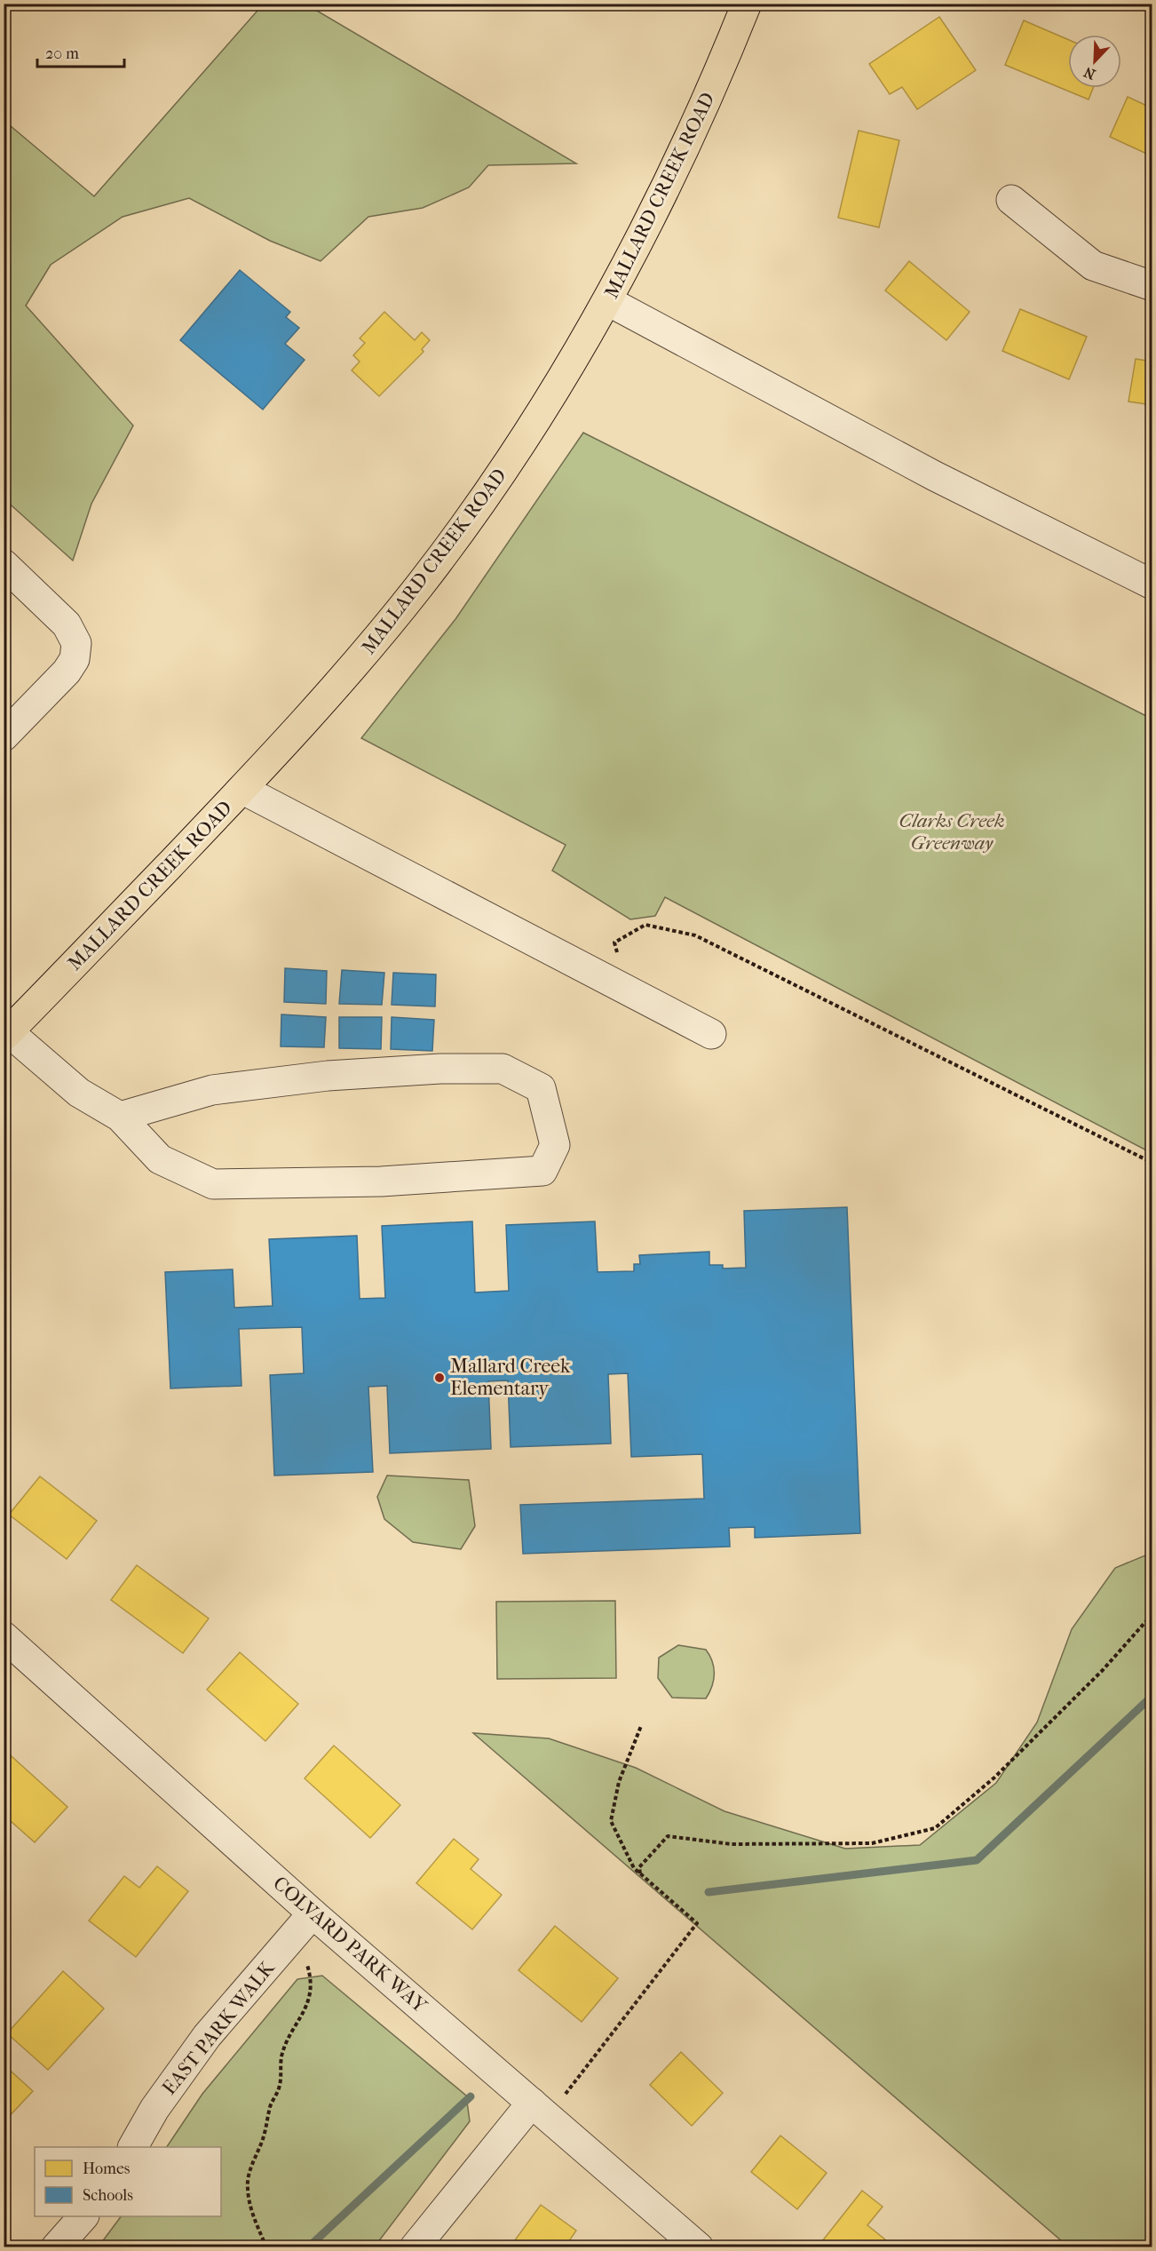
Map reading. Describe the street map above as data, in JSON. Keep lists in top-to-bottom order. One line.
{"streets":{"main road":["MALLARD CREEK ROAD"],"street":["COLVARD PARK WAY","EAST PARK WALK"]},"crossings":[["COLVARD PARK WAY","EAST PARK WALK"]],"parks":["Clarks Creek Greenway"],"places":["Mallard Creek Elementary"],"legend":["Homes","Schools"],"scale_bar":"20 m","north":"bottom left"}
